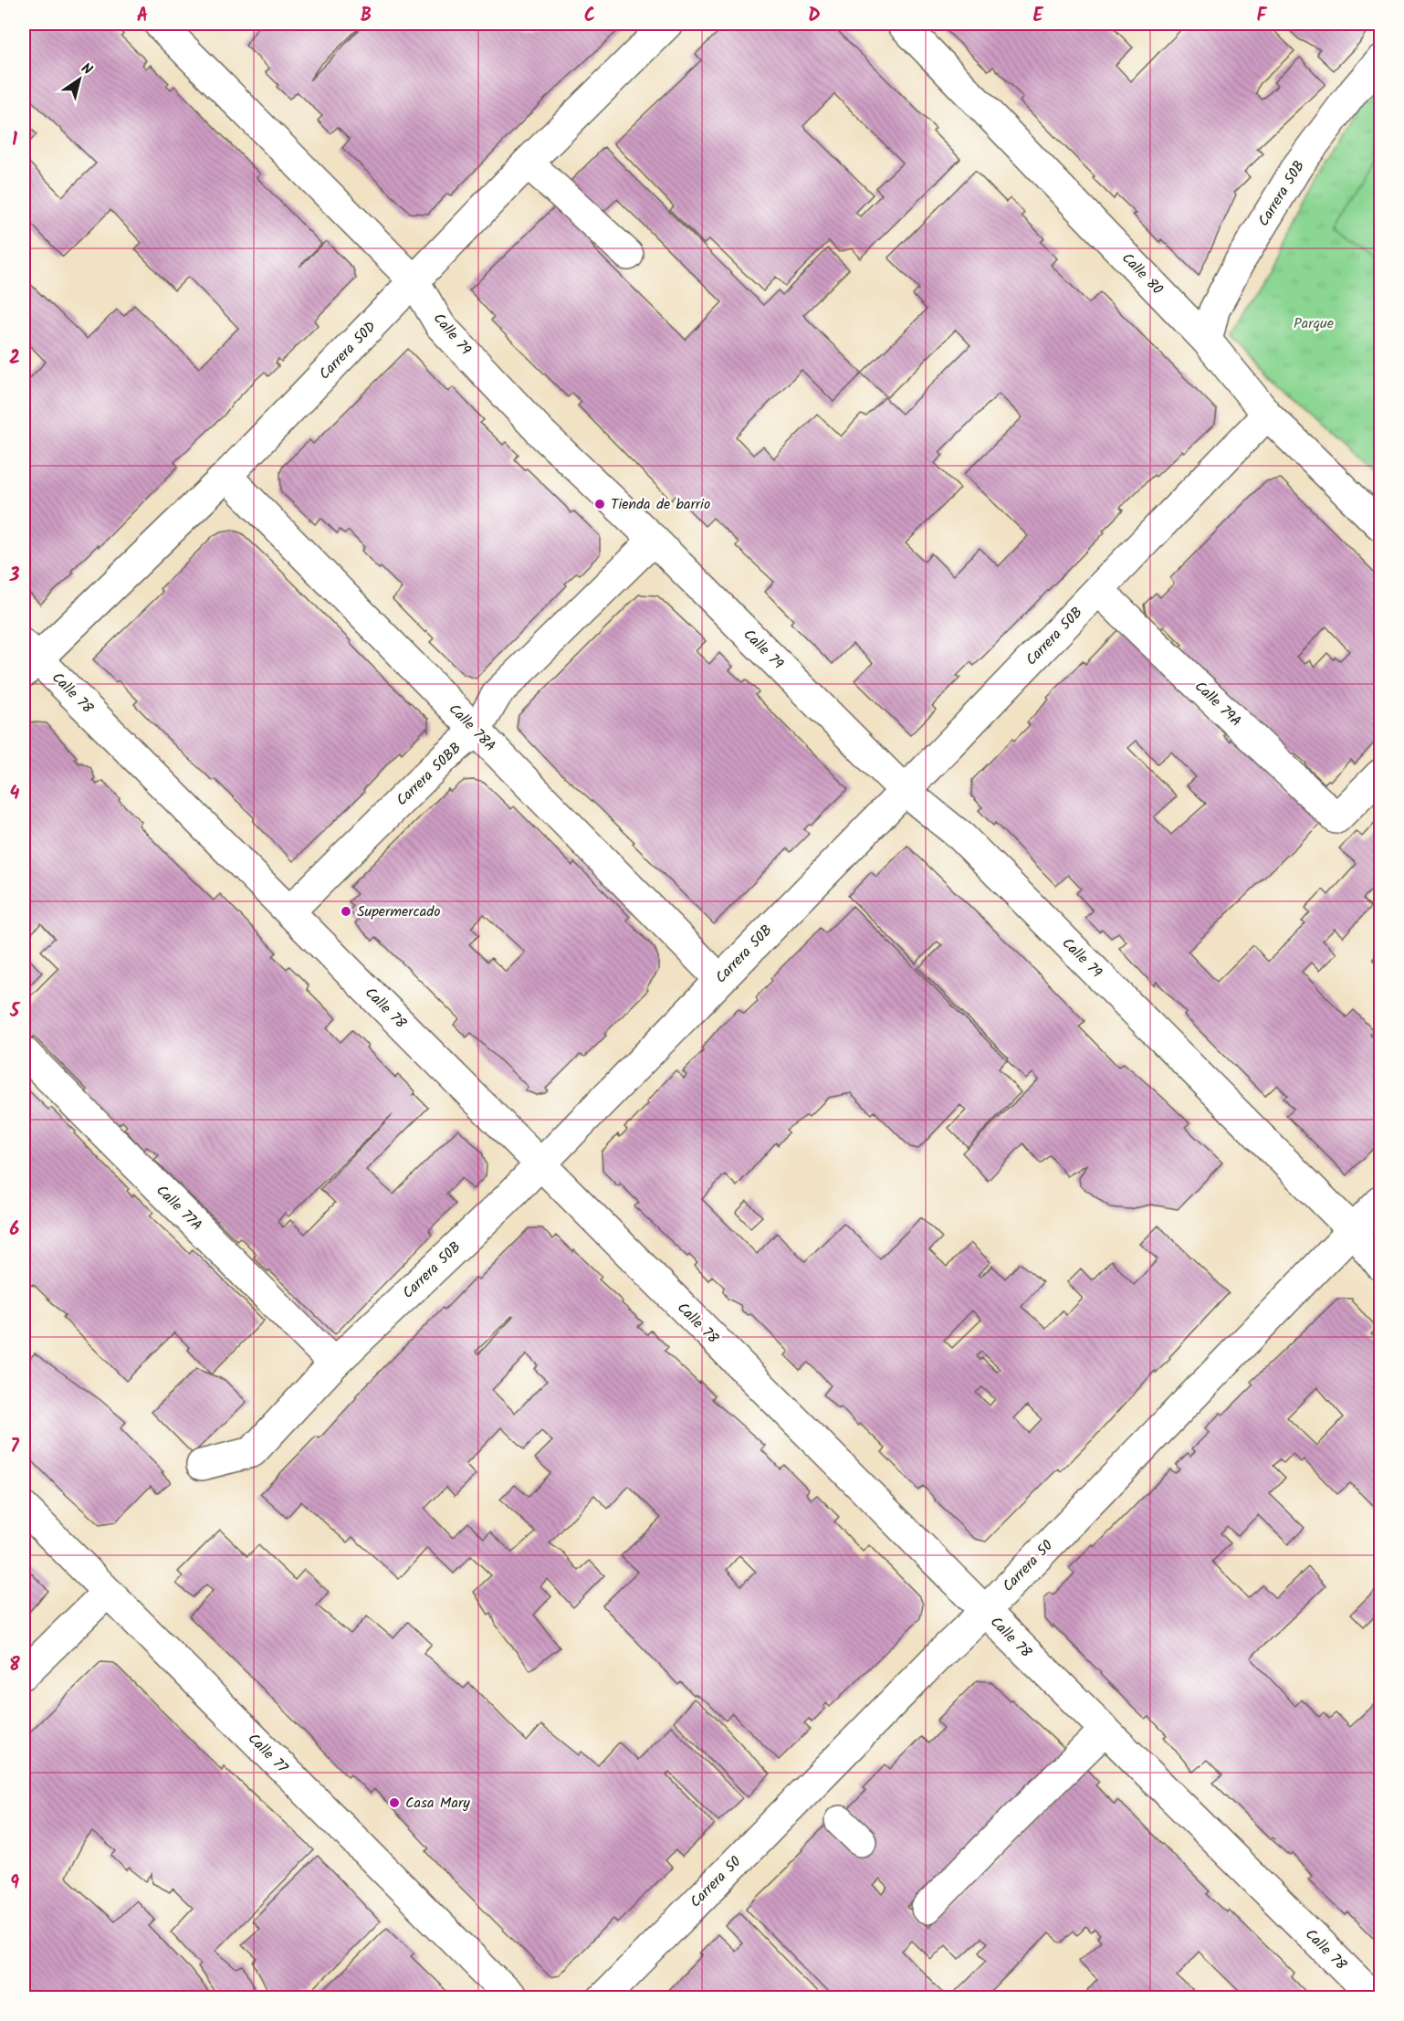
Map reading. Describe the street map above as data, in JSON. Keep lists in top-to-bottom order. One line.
{"streets":{"street":["Carrera 50B","Calle 80","Calle 79","Carrera 50D","Calle 78","Calle 79A","Calle 78A","Carrera 50BB","Calle 77A","Carrera 50","Calle 77"]},"crossings":[["Carrera 50B","Calle 80"],["Carrera 50B","Calle 79"],["Carrera 50B","Calle 78"],["Carrera 50B","Calle 79A"],["Carrera 50B","Calle 78A"],["Carrera 50B","Calle 77A"],["Calle 79","Carrera 50D"],["Calle 79","Carrera 50BB"],["Calle 79","Carrera 50"],["Carrera 50D","Calle 78"],["Carrera 50D","Calle 78A"],["Calle 78","Carrera 50BB"],["Calle 78","Carrera 50"],["Calle 78A","Carrera 50BB"]],"parks":["Parque"],"places":["Tienda de barrio","Supermercado","Casa Mary"],"north":"top right","grid":{"columns":["A","B","C","D","E","F"],"rows":["1","2","3","4","5","6","7","8","9"]}}
